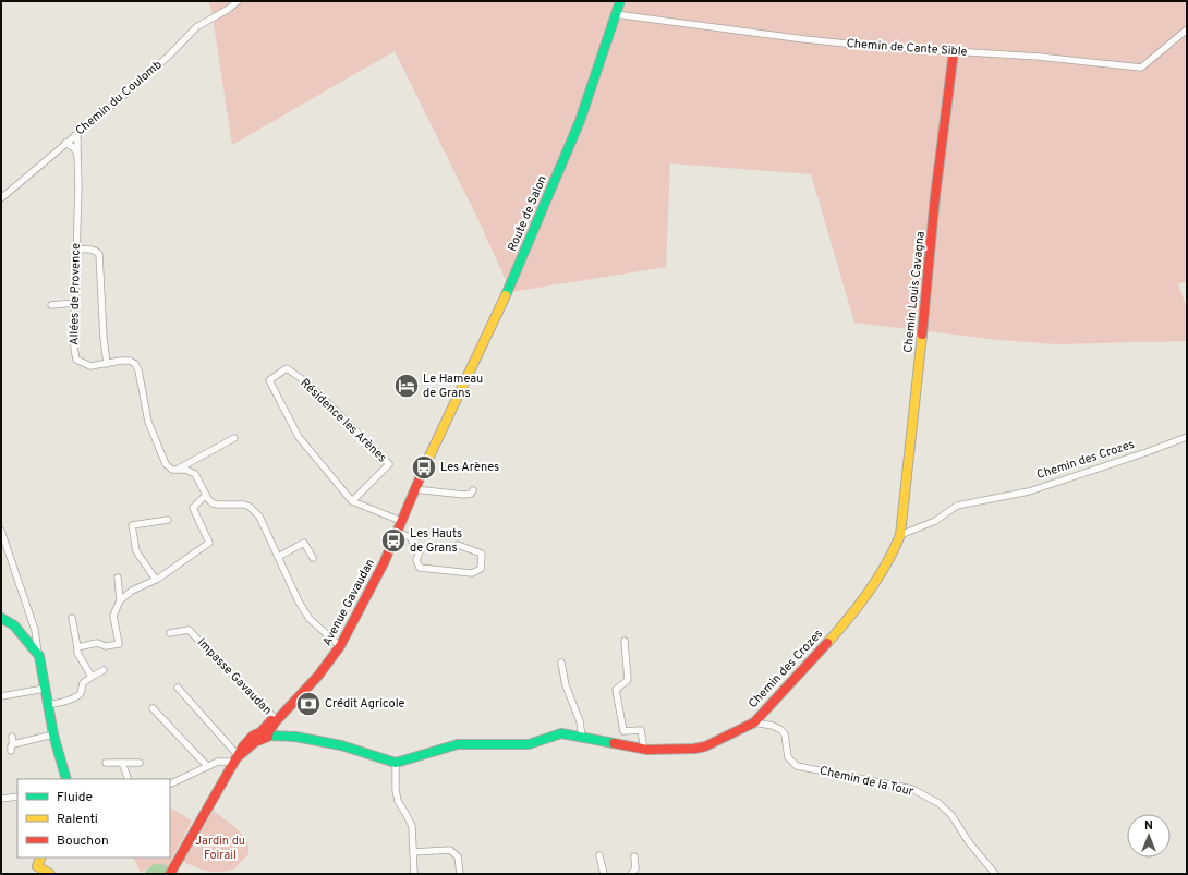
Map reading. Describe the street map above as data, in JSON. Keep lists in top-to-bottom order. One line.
{"streets":{"street":["Chemin de Cante Sible","Chemin du Coulomb","Route de Salon","Chemin Louis Cavagna","Allées de Provence","Résidence les Arènes","Chemin des Crozes","Avenue Gavaudan","Impasse Gavaudan","Chemin de la Tour"]},"crossings":[["Chemin de Cante Sible","Route de Salon"],["Chemin de Cante Sible","Chemin Louis Cavagna"],["Chemin du Coulomb","Allées de Provence"],["Route de Salon","Avenue Gavaudan"],["Chemin Louis Cavagna","Chemin des Crozes"],["Résidence les Arènes","Avenue Gavaudan"],["Chemin des Crozes","Chemin de la Tour"],["Avenue Gavaudan","Impasse Gavaudan"]],"parks":["Jardin du Foirail"],"places":{"hotel":["Le Hameau de Grans"],"bus stop":["Les Arènes","Les Hauts de Grans"],"bank":["Crédit Agricole"]},"legend":["Fluide","Ralenti","Bouchon"],"north":"top"}
